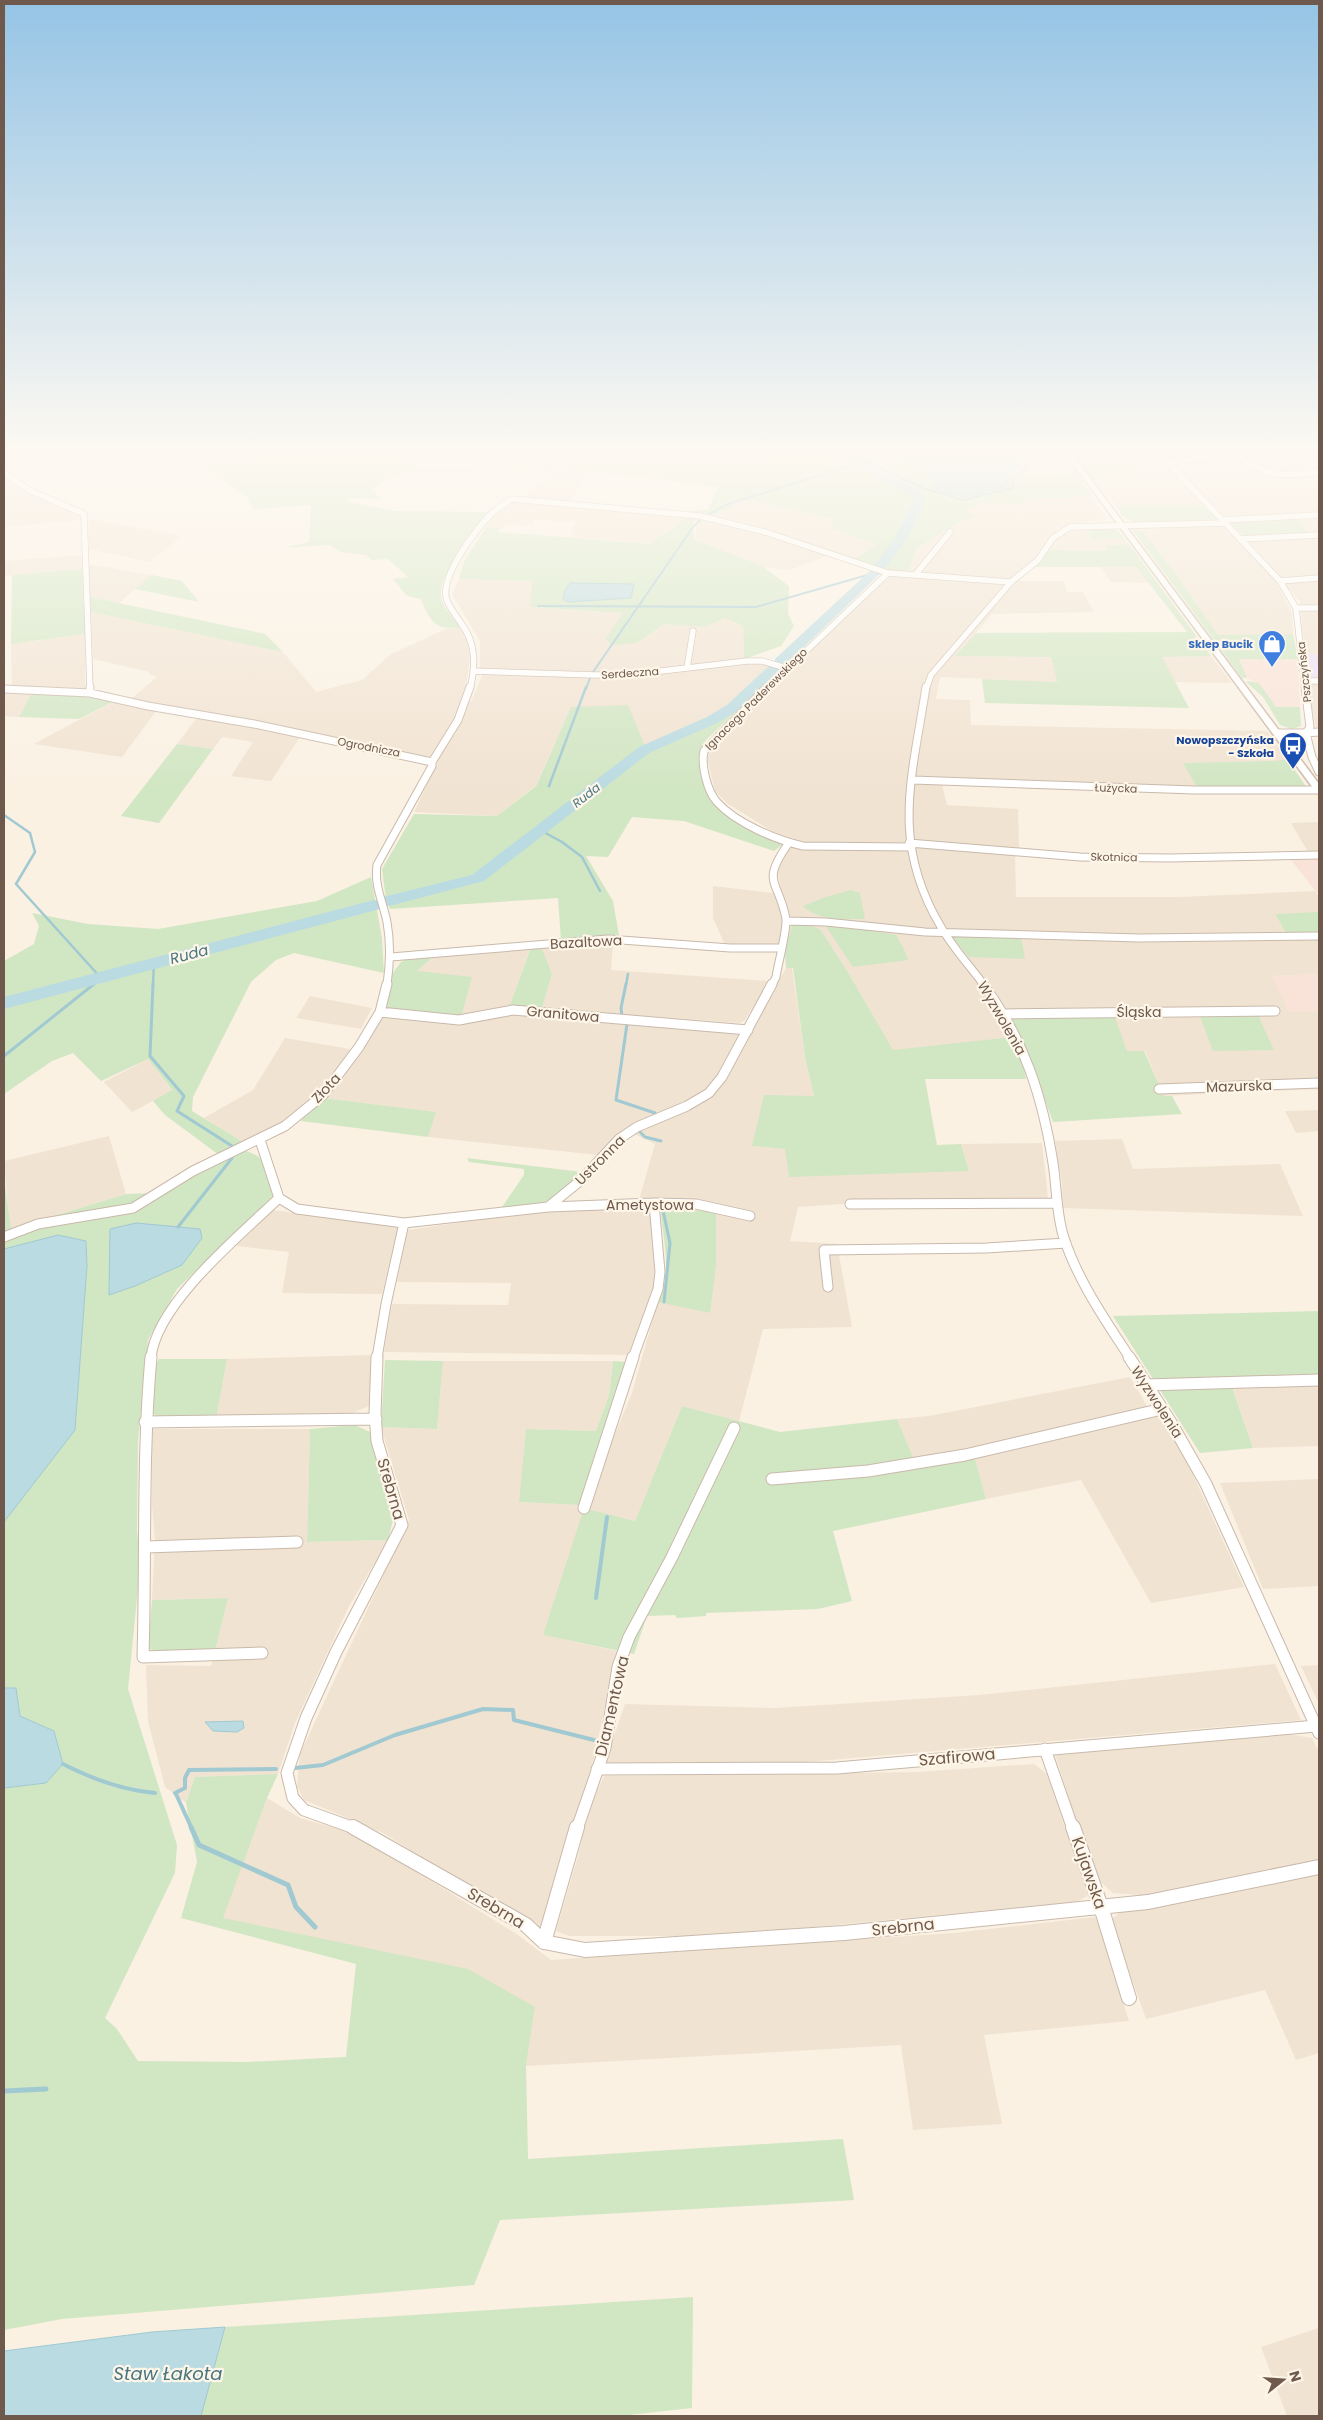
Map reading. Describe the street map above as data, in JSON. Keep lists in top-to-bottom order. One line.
{"streets":{"street":["Pszczyńska","Serdeczna","Ignacego Paderewskiego","Ogrodnicza","Łużycka","Skotnica","Bazaltowa","Śląska","Granitowa","Wyzwolenia","Mazurska","Złota","Ustronna","Ametystowa","Srebrna","Diamentowa","Szafirowa","Kujawska"]},"crossings":[["Serdeczna","Ignacego Paderewskiego"],["Ignacego Paderewskiego","Skotnica"],["Ignacego Paderewskiego","Wyzwolenia"],["Ignacego Paderewskiego","Ustronna"],["Ogrodnicza","Złota"],["Łużycka","Wyzwolenia"],["Skotnica","Wyzwolenia"],["Bazaltowa","Złota"],["Bazaltowa","Ustronna"],["Śląska","Wyzwolenia"],["Granitowa","Złota"],["Granitowa","Ustronna"],["Wyzwolenia","Szafirowa"],["Ustronna","Ametystowa"],["Srebrna","Diamentowa"],["Srebrna","Kujawska"],["Diamentowa","Szafirowa"],["Szafirowa","Kujawska"]],"water":["Ruda","Staw Łakota"],"places":{"shop":["Sklep Bucik"],"bus stop":["Nowopszczyńska - Szkoła"]},"north":"right"}
